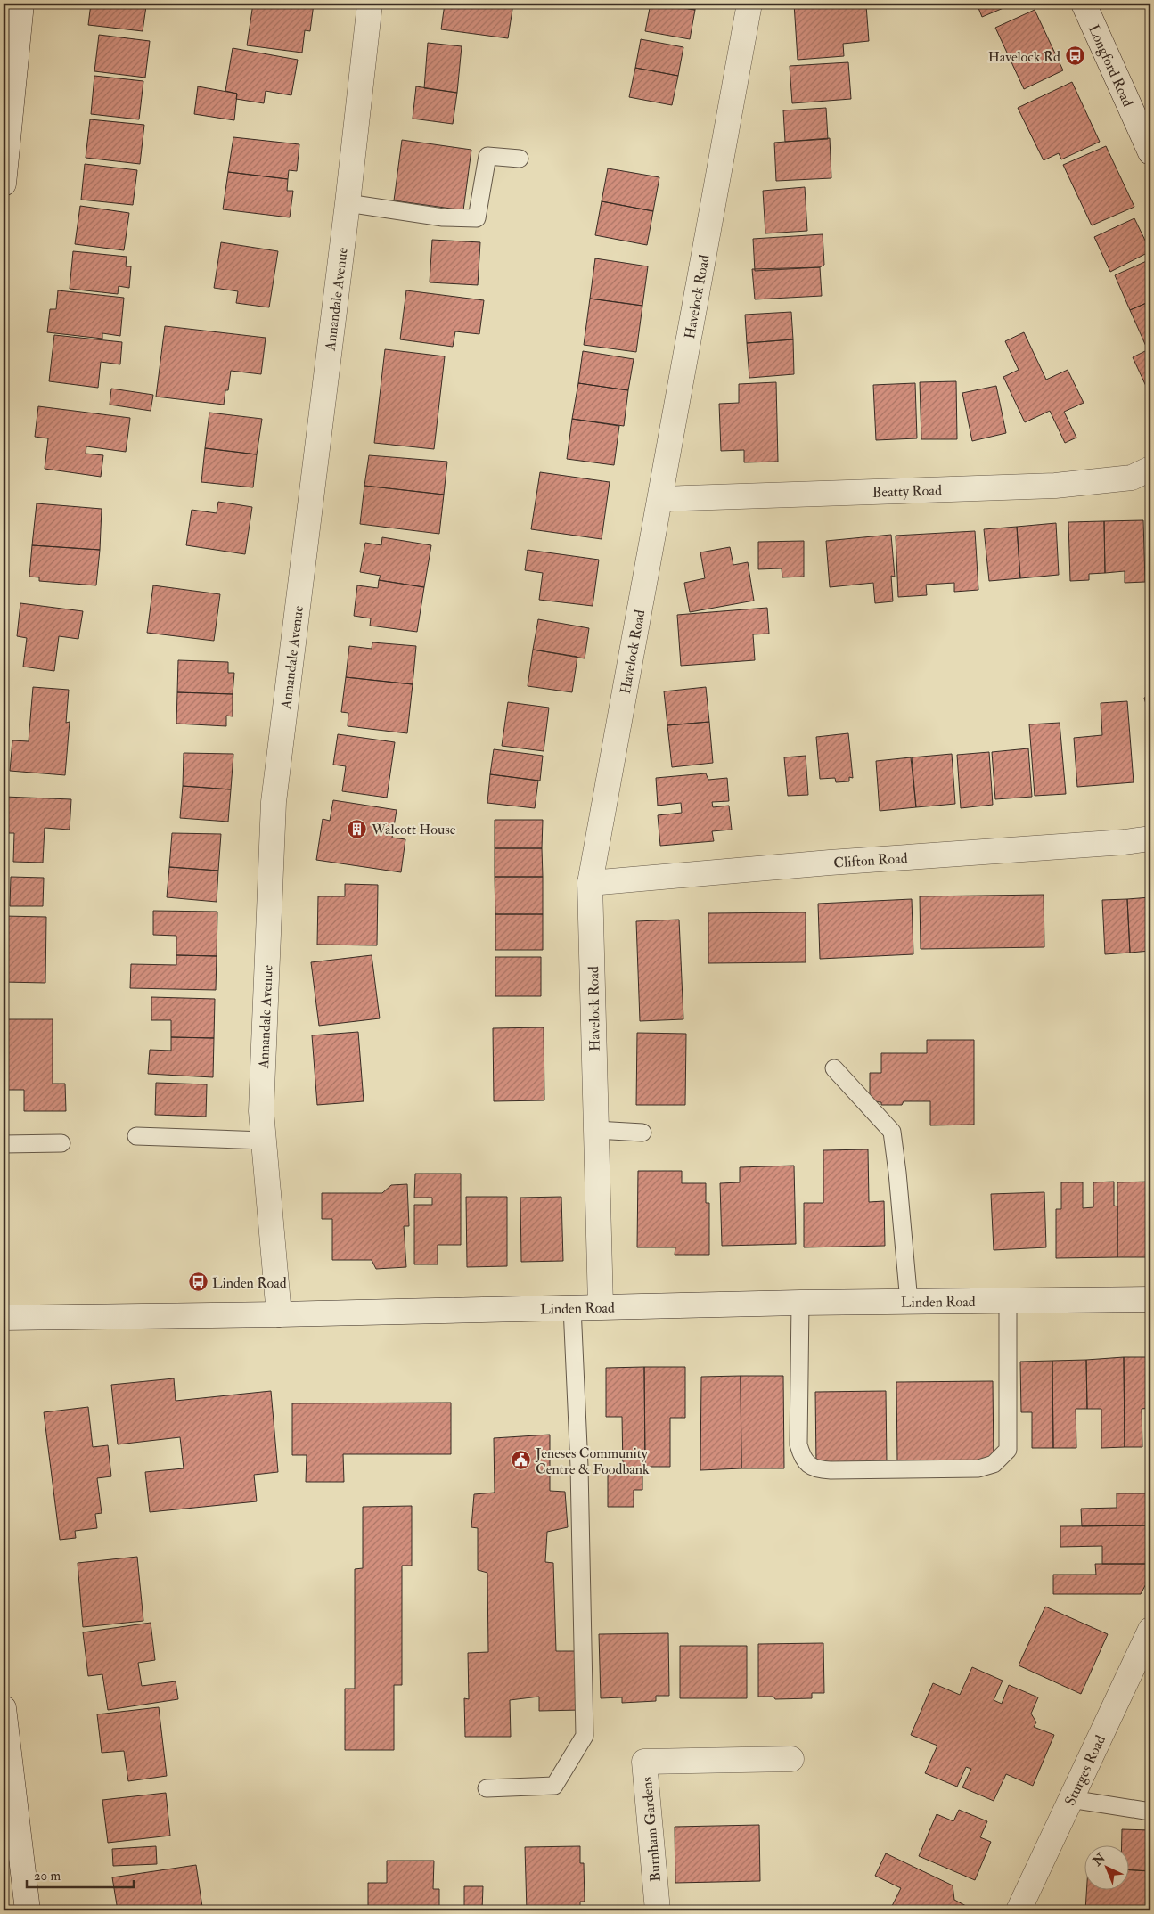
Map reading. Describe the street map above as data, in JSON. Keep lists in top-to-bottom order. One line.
{"streets":{"street":["Longford Road","Havelock Road","Annandale Avenue","Beatty Road","Clifton Road","Linden Road","Sturges Road","Burnham Gardens"]},"crossings":[["Havelock Road","Beatty Road"],["Havelock Road","Clifton Road"],["Havelock Road","Linden Road"],["Annandale Avenue","Linden Road"]],"places":{"bus stop":["Havelock Rd","Linden Road"],"building":["Walcott House"],"public building":["Jeneses Community Centre & Foodbank"]},"scale_bar":"20 m","north":"top left"}
